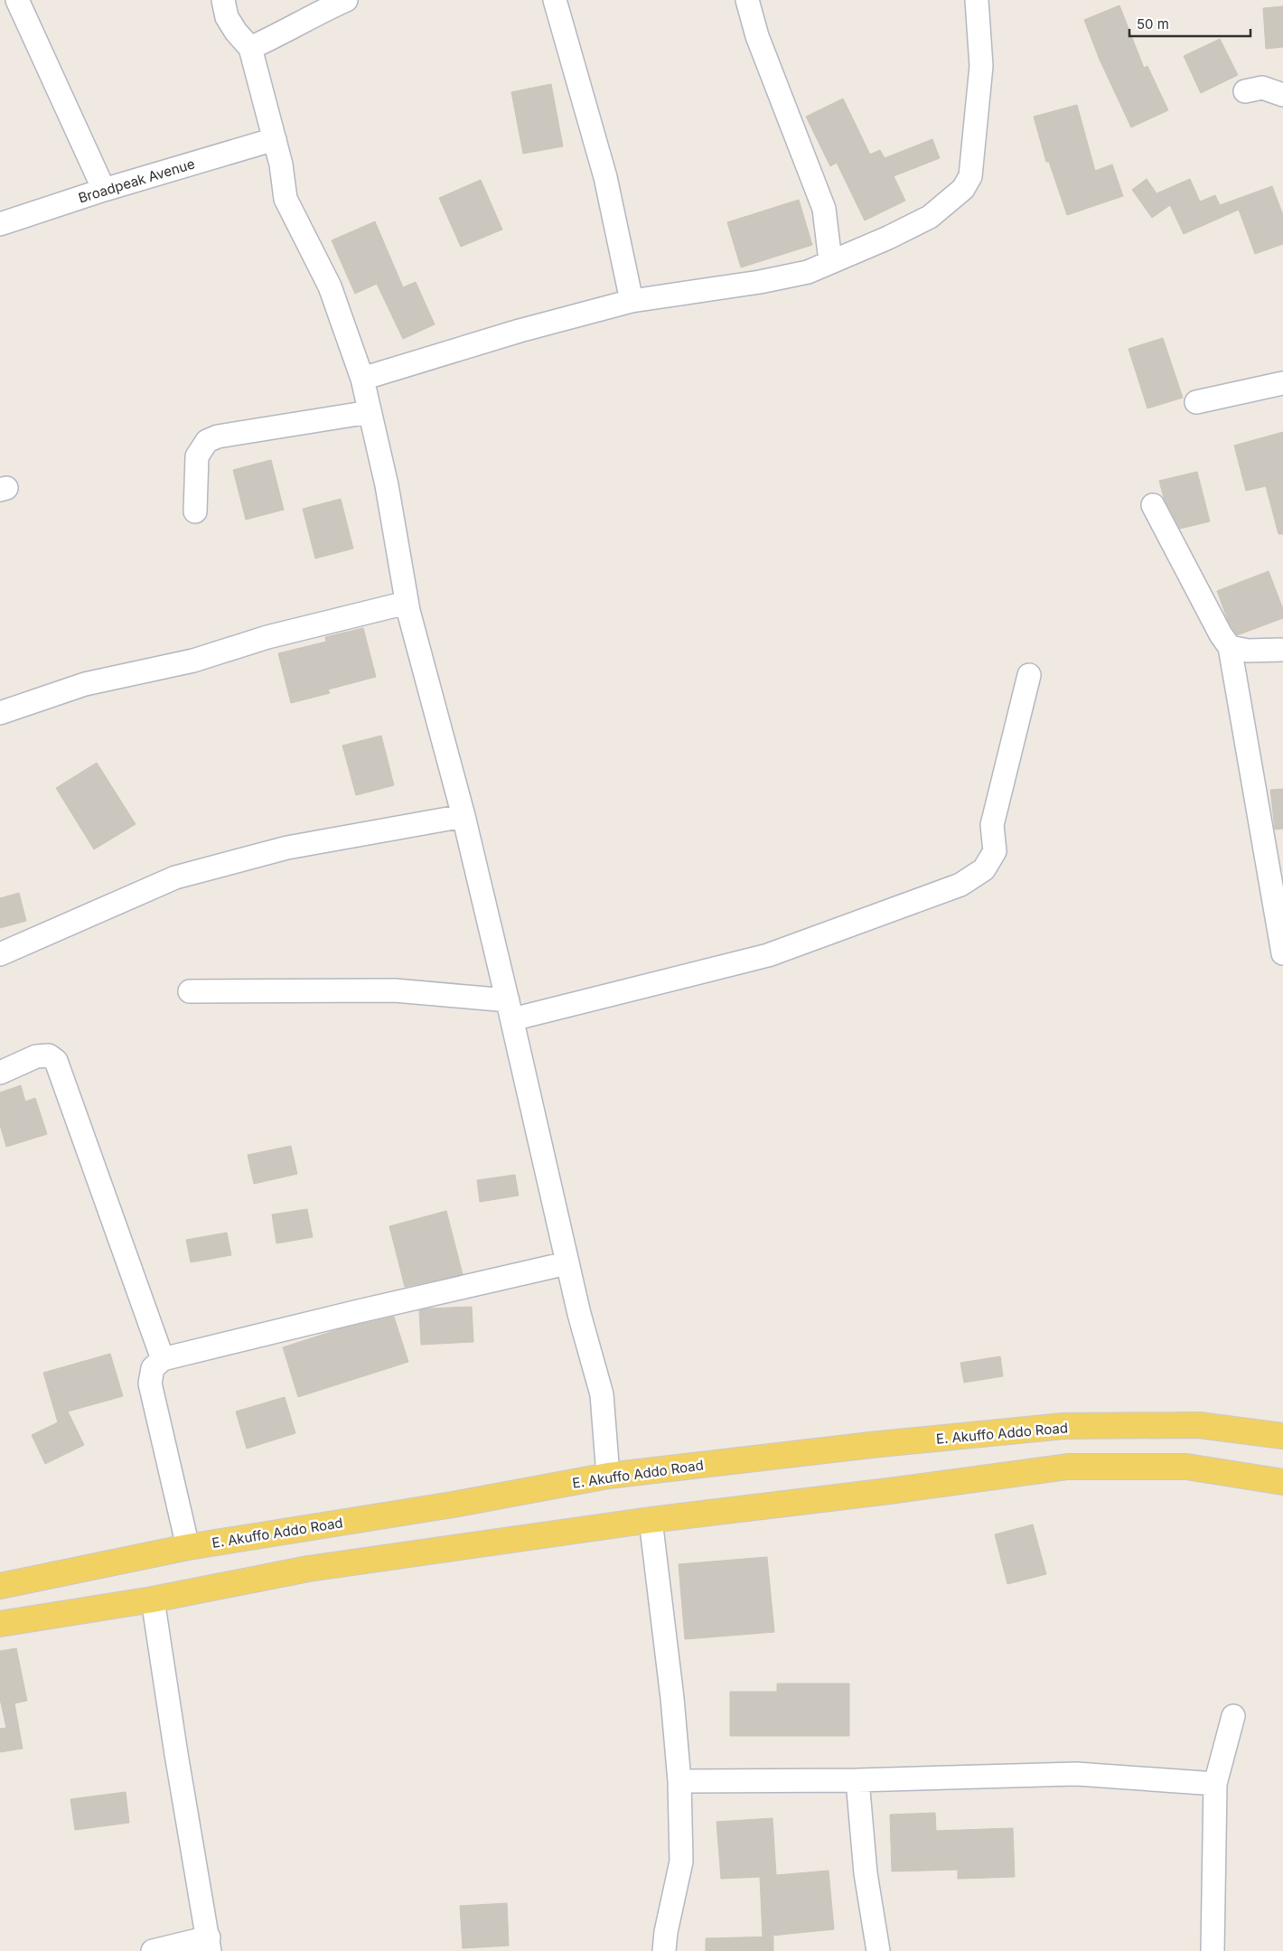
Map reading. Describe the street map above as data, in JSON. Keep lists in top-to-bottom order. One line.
{"streets":{"main road":["E. Akuffo Addo Road"],"street":["Broadpeak Avenue"]},"scale_bar":"50 m"}
